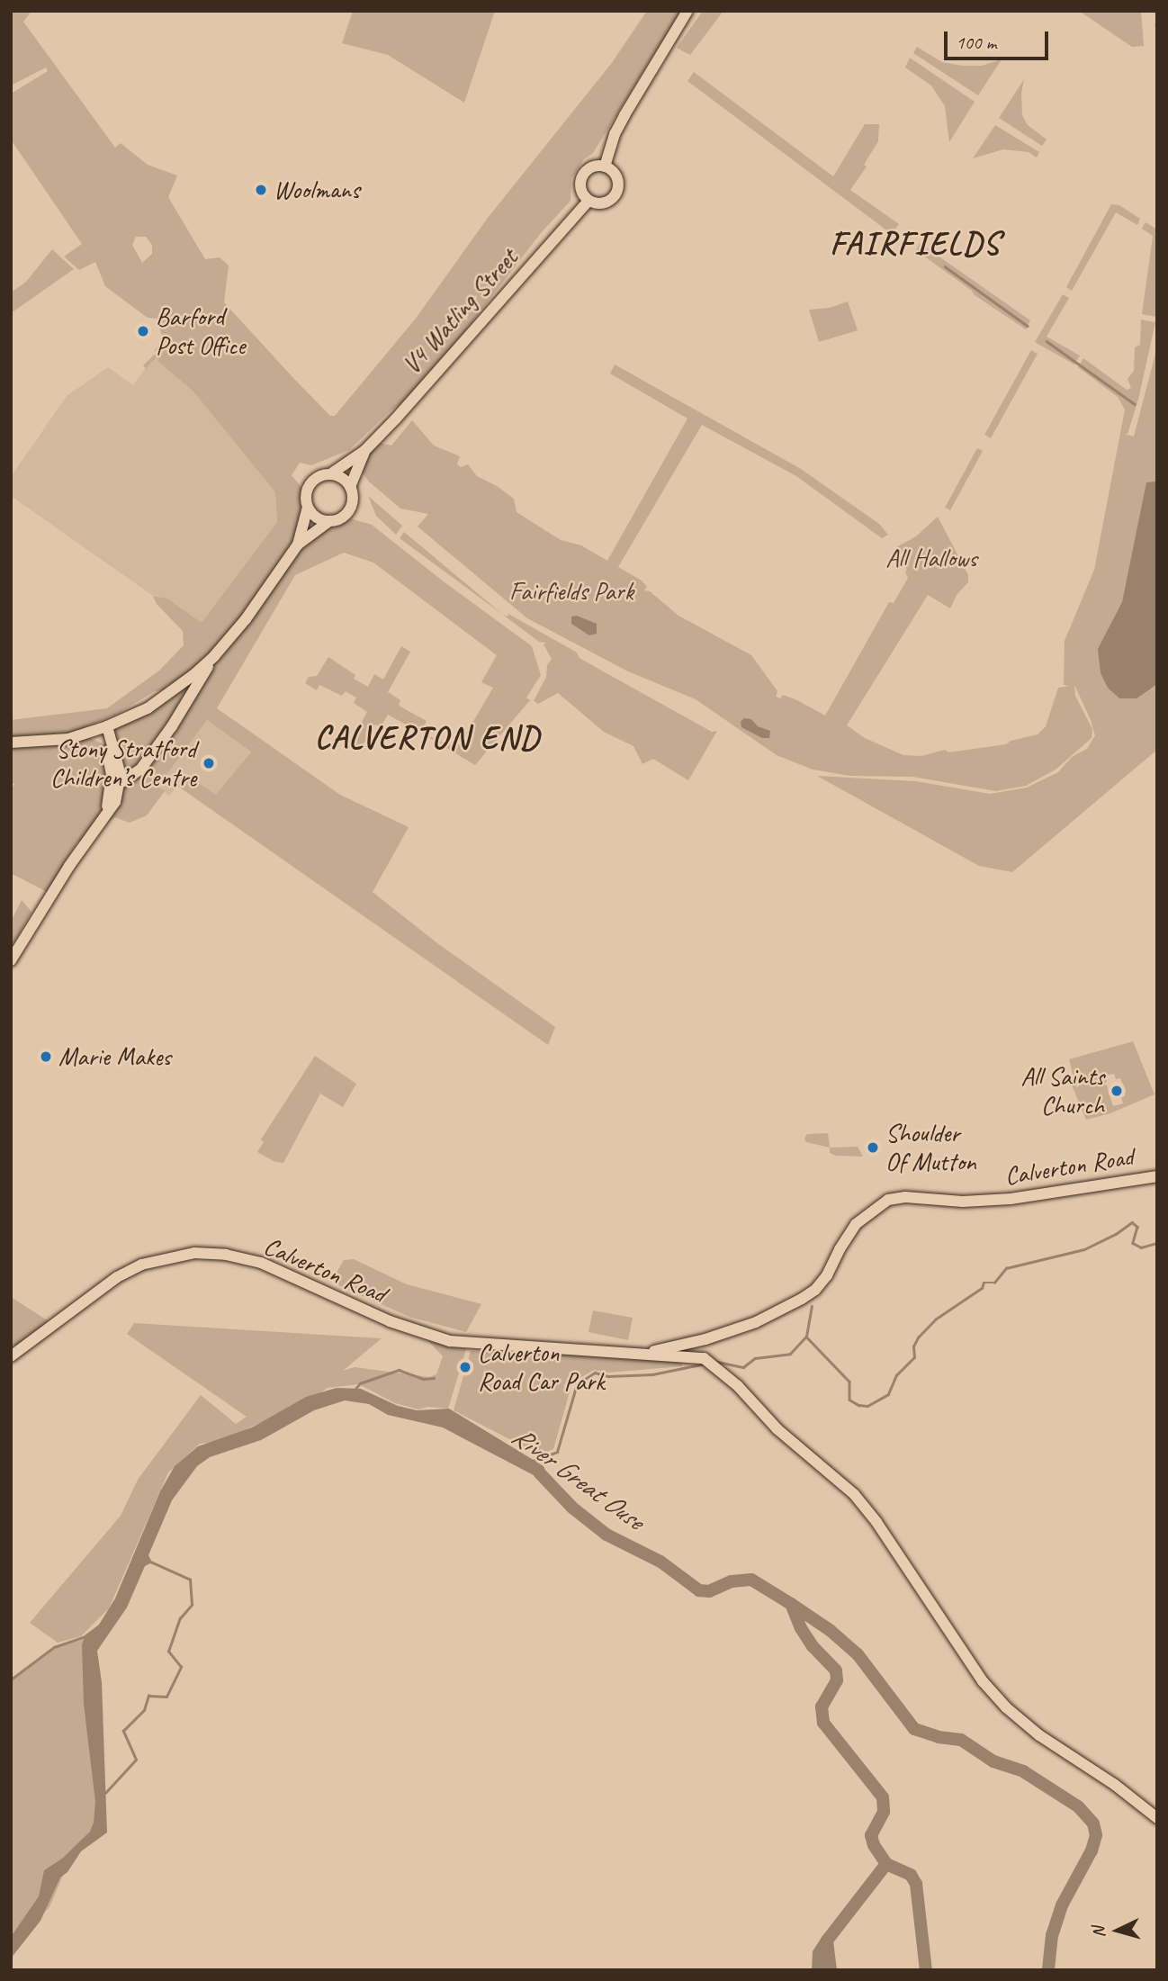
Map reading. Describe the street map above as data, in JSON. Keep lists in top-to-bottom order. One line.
{"streets":{"street":["V4 Watling Street","Calverton Road"]},"districts":["FAIRFIELDS","CALVERTON END"],"water":["River Great Ouse"],"parks":["All Hallows","Fairfields Park"],"places":["Woolmans","Barford Post Office","Stony Stratford Children’s Centre","Marie Makes","All Saints Church","Shoulder Of Mutton","Calverton Road Car Park"],"scale_bar":"100 m","north":"left"}
